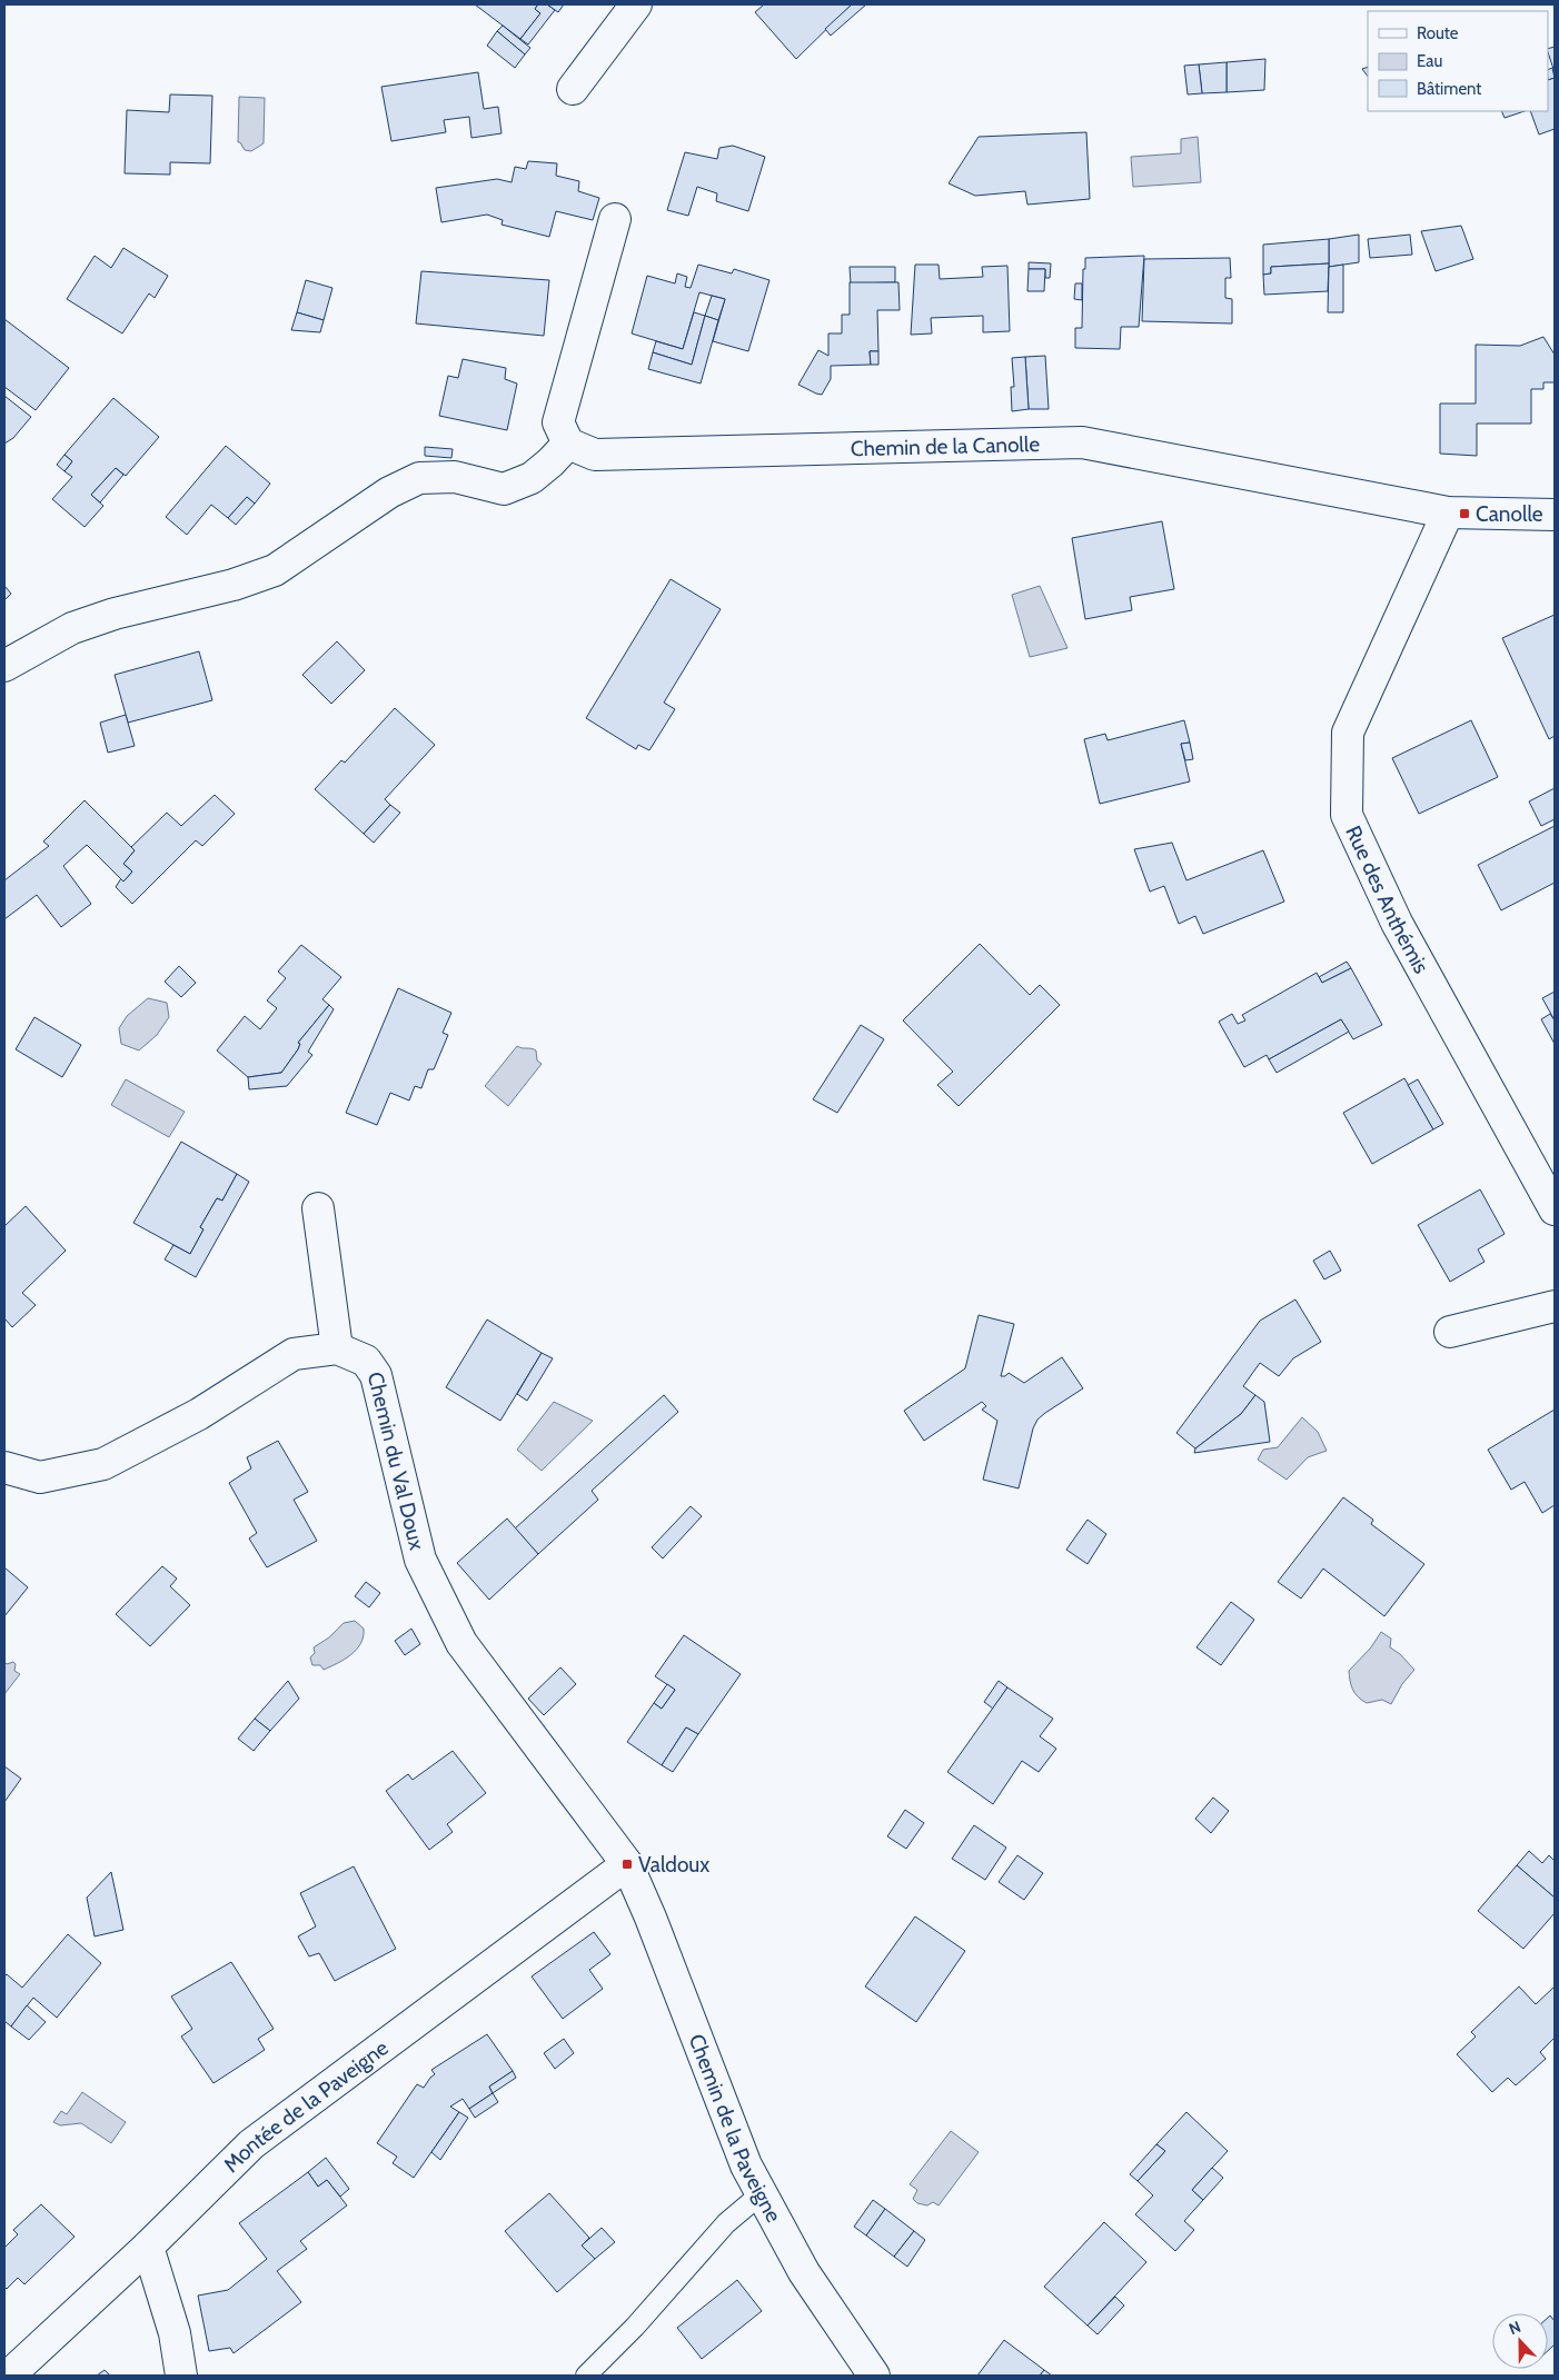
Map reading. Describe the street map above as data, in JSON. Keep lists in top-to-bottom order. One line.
{"streets":{"street":["Chemin de la Canolle","Rue des Anthémis","Chemin du Val Doux","Montée de la Paveigne","Chemin de la Paveigne"]},"crossings":[["Chemin de la Canolle","Rue des Anthémis"],["Chemin du Val Doux","Montée de la Paveigne"],["Chemin du Val Doux","Chemin de la Paveigne"],["Montée de la Paveigne","Chemin de la Paveigne"]],"places":{"transit":["Canolle","Valdoux"]},"legend":["Route","Eau","Bâtiment"],"north":"top"}
